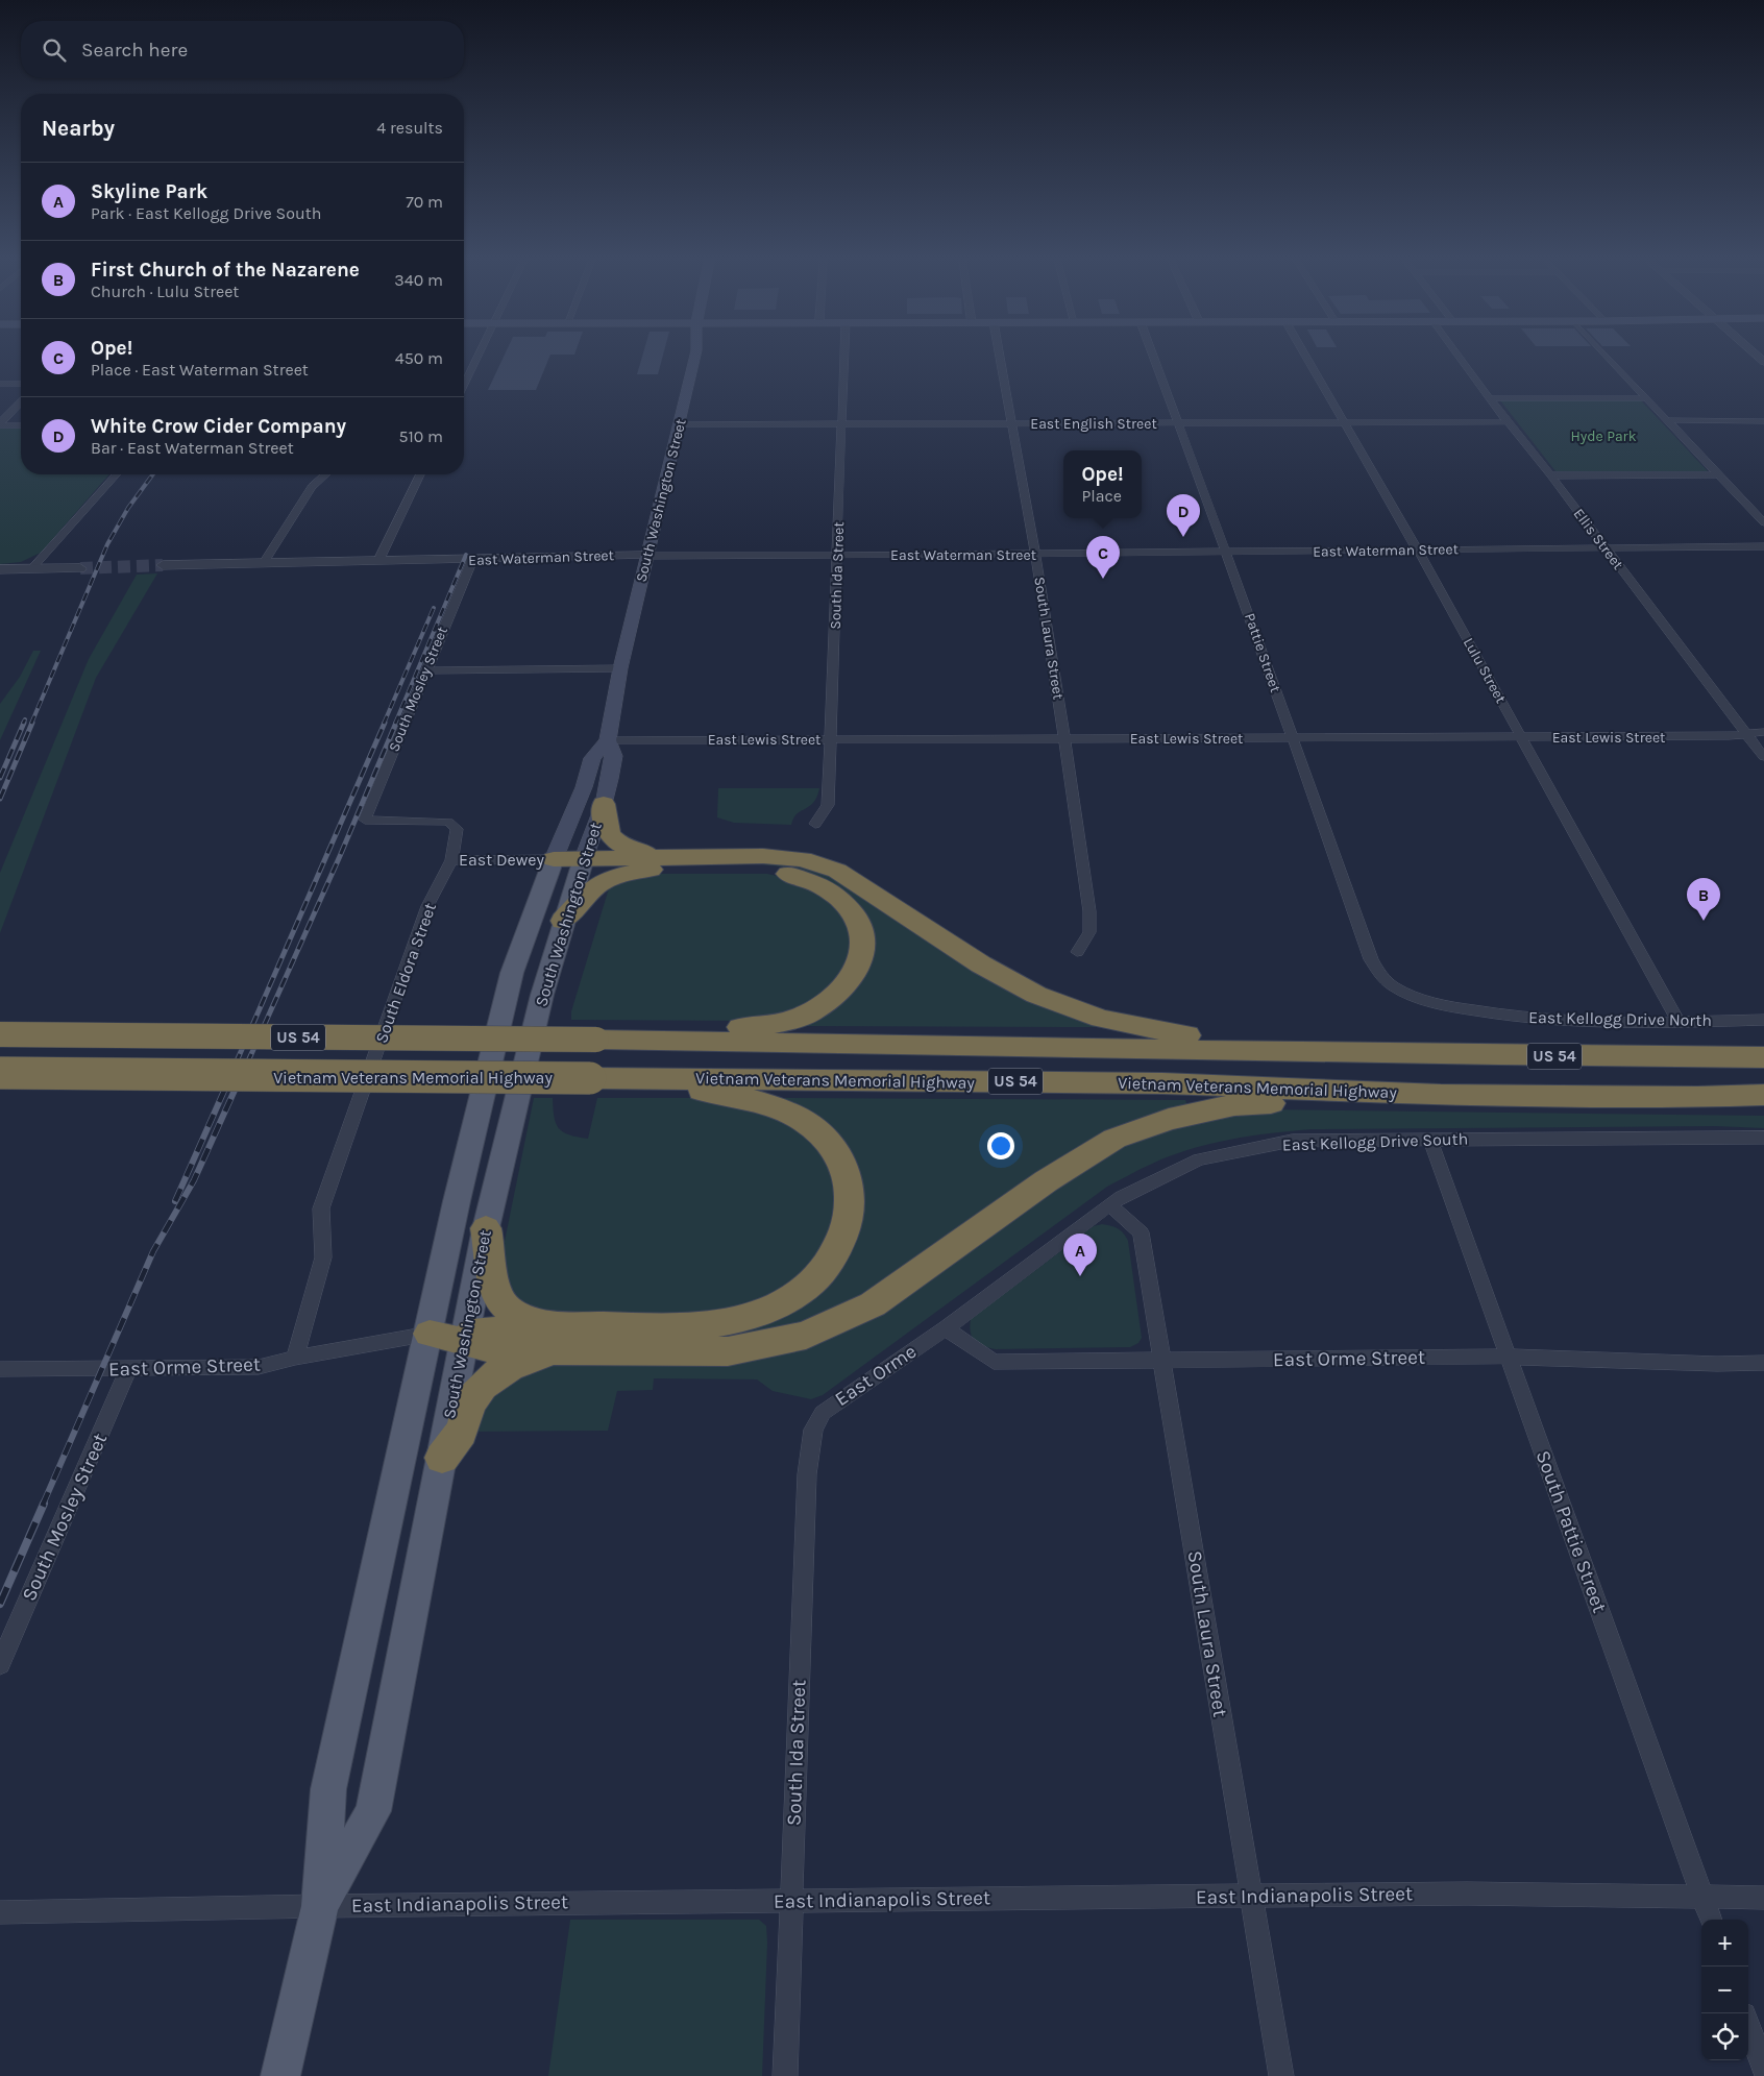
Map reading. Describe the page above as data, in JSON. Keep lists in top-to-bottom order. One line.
{"streets":{"highway":["US 54","Vietnam Veterans Memorial Highway"],"main road":["South Washington Street"],"street":["East English Street","Ellis Street","East Waterman Street","South Ida Street","South Laura Street","Pattie Street","Lulu Street","South Mosley Street","East Lewis Street","East Dewey","South Eldora Street","East Kellogg Drive North","East Kellogg Drive South","East Orme Street","East Orme","South Pattie Street","East Indianapolis Street"]},"crossings":[["East English Street","South Washington Street"],["East English Street","Ellis Street"],["East English Street","South Ida Street"],["East English Street","South Laura Street"],["East English Street","Pattie Street"],["East English Street","Lulu Street"],["South Washington Street","East Waterman Street"],["South Washington Street","East Lewis Street"],["South Washington Street","East Dewey"],["South Washington Street","East Orme Street"],["South Washington Street","East Indianapolis Street"],["Ellis Street","East Waterman Street"],["Ellis Street","East Lewis Street"],["East Waterman Street","South Ida Street"],["East Waterman Street","South Laura Street"],["East Waterman Street","Pattie Street"],["East Waterman Street","Lulu Street"],["East Waterman Street","South Mosley Street"],["South Ida Street","East Lewis Street"],["South Ida Street","East Orme"],["South Ida Street","East Indianapolis Street"],["South Laura Street","East Lewis Street"],["South Laura Street","East Kellogg Drive South"],["South Laura Street","East Orme Street"],["South Laura Street","East Indianapolis Street"],["Pattie Street","East Lewis Street"],["Pattie Street","East Kellogg Drive North"],["Lulu Street","East Lewis Street"],["Lulu Street","East Kellogg Drive North"],["South Mosley Street","East Dewey"],["South Mosley Street","East Orme Street"],["East Dewey","South Eldora Street"],["South Eldora Street","East Orme Street"],["East Kellogg Drive South","East Orme Street"],["East Kellogg Drive South","East Orme"],["East Kellogg Drive South","South Pattie Street"],["East Orme Street","East Orme"],["East Orme Street","South Pattie Street"],["South Pattie Street","East Indianapolis Street"]],"parks":["Hyde Park"],"page":{"search":"Search here","heading":["Nearby","4 results"],"list":[{"mark":"A","name":"Skyline Park","note":"Park · East Kellogg Drive South","value":"70 m"},{"mark":"B","name":"First Church of the Nazarene","note":"Church · Lulu Street","value":"340 m"},{"mark":"C","name":"Ope!","note":"Place · East Waterman Street","value":"450 m"},{"mark":"D","name":"White Crow Cider Company","note":"Bar · East Waterman Street","value":"510 m"}],"popup":["Ope!","Place"],"pins":["D","C","B","A"],"map_buttons":["+","−"]}}
